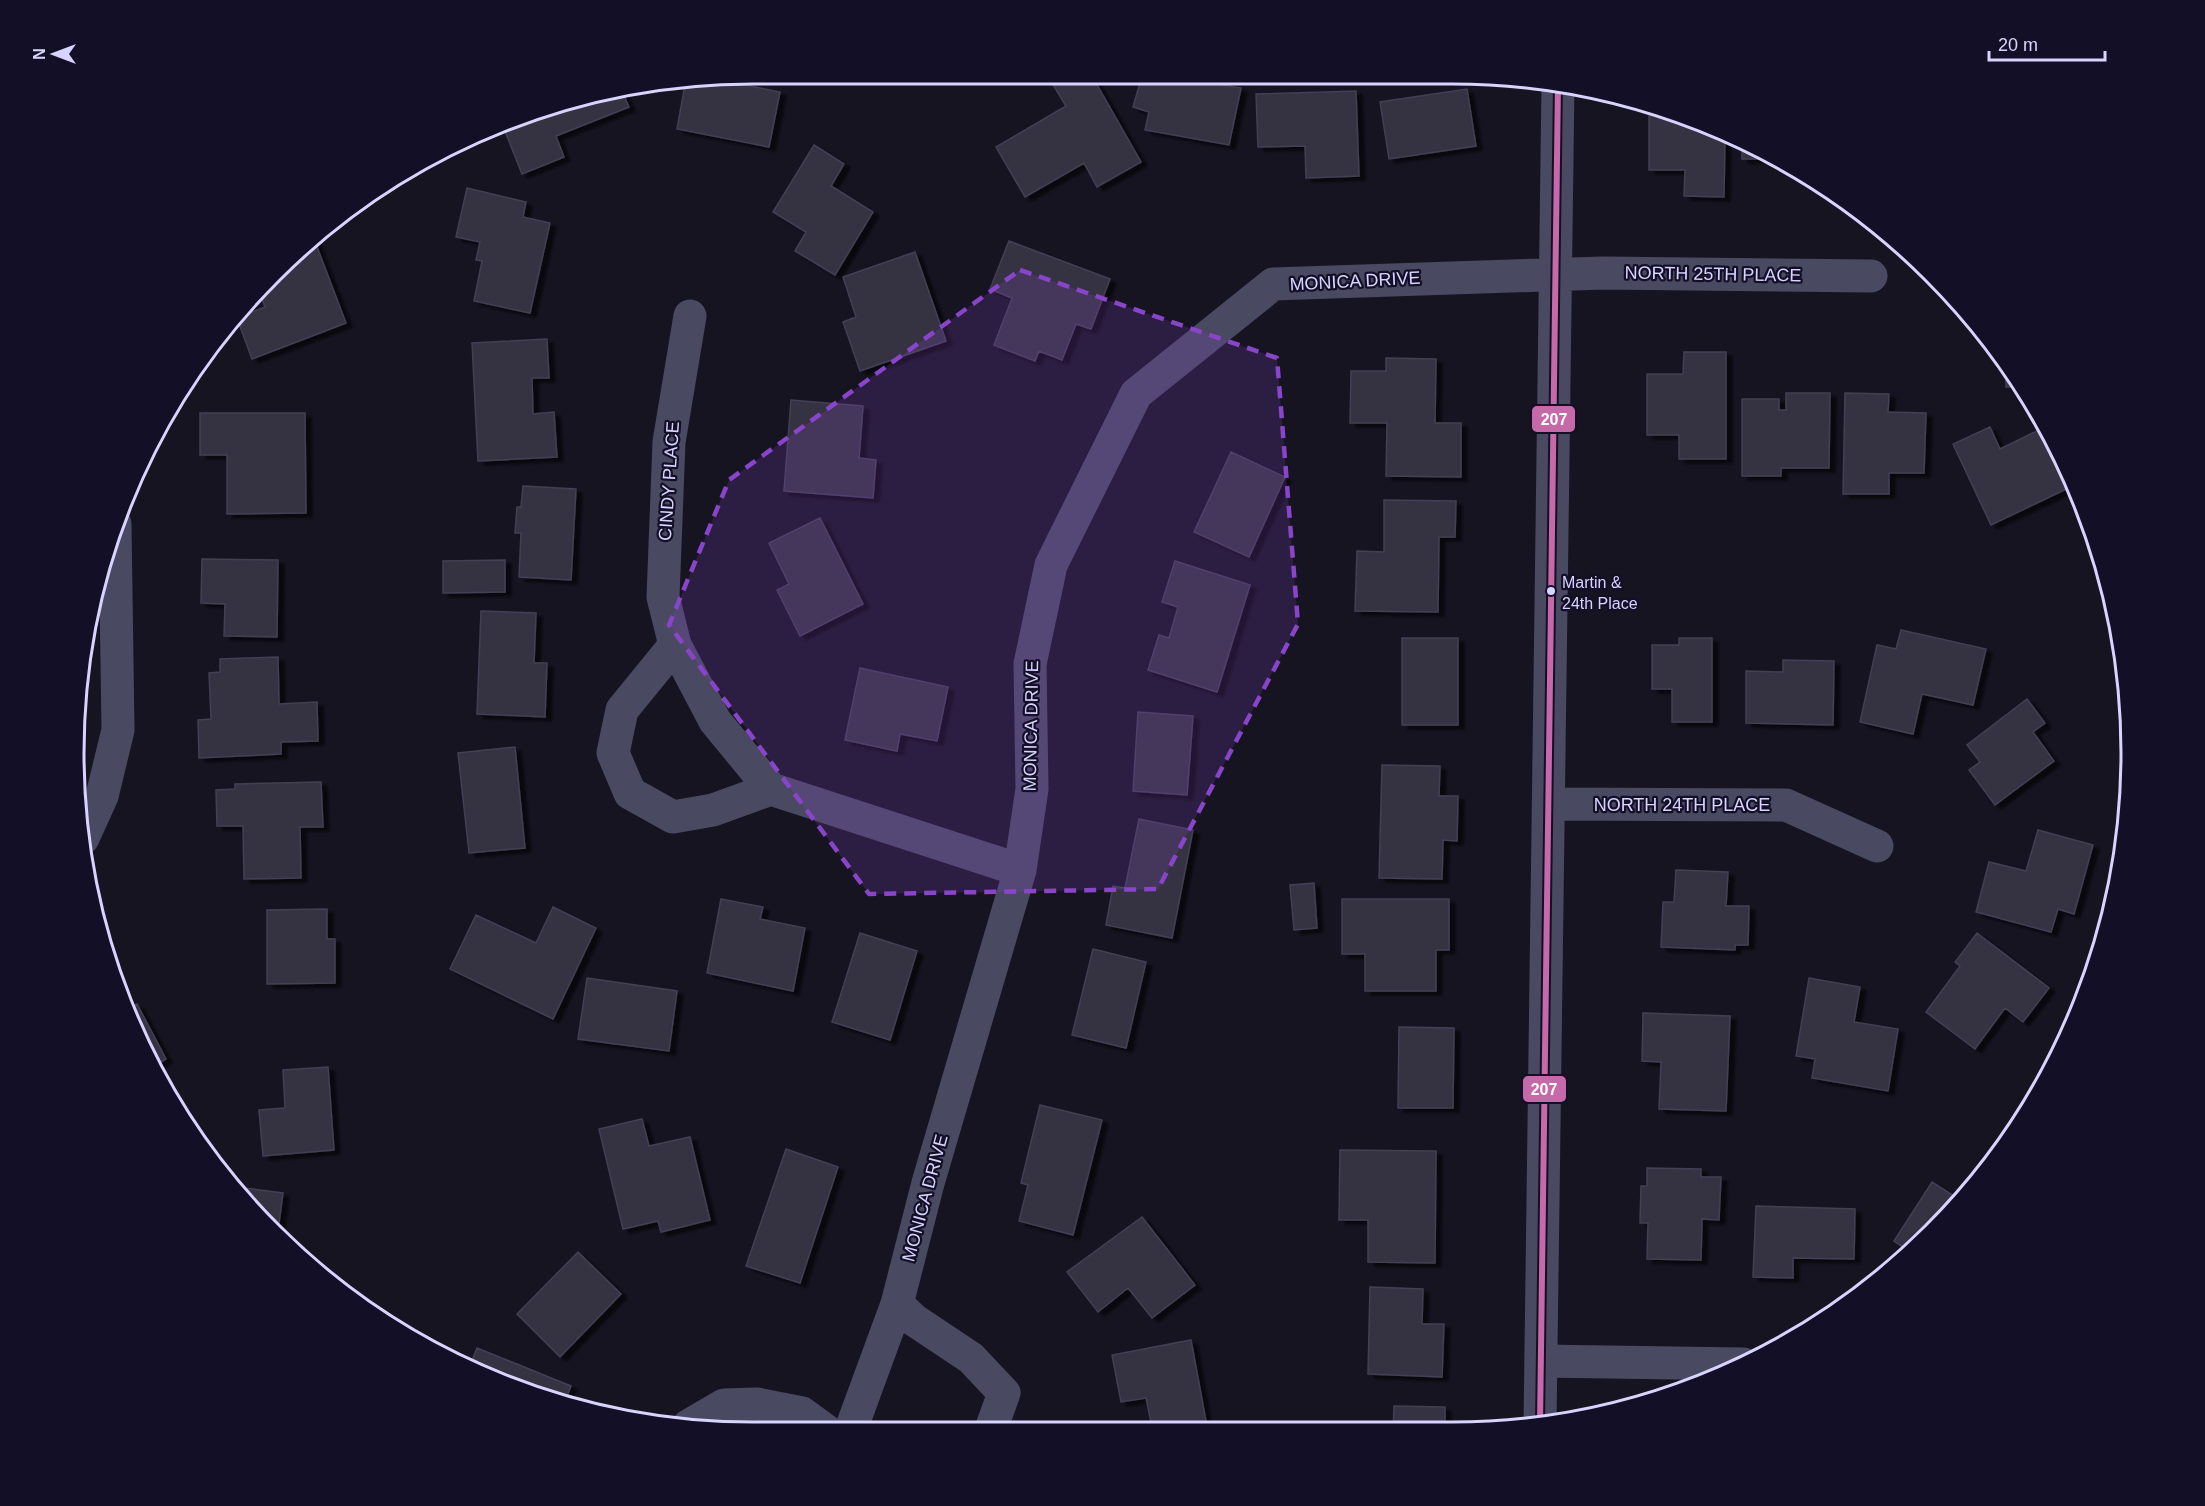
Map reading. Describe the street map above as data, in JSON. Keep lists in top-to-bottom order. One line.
{"streets":{"street":["NORTH 25TH PLACE","MONICA DRIVE","CINDY PLACE","NORTH 24TH PLACE"]},"crossings":[["NORTH 25TH PLACE","MONICA DRIVE"]],"places":["Martin & 24th Place"],"lines":["transit line 207"],"scale_bar":"20 m","north":"left"}
